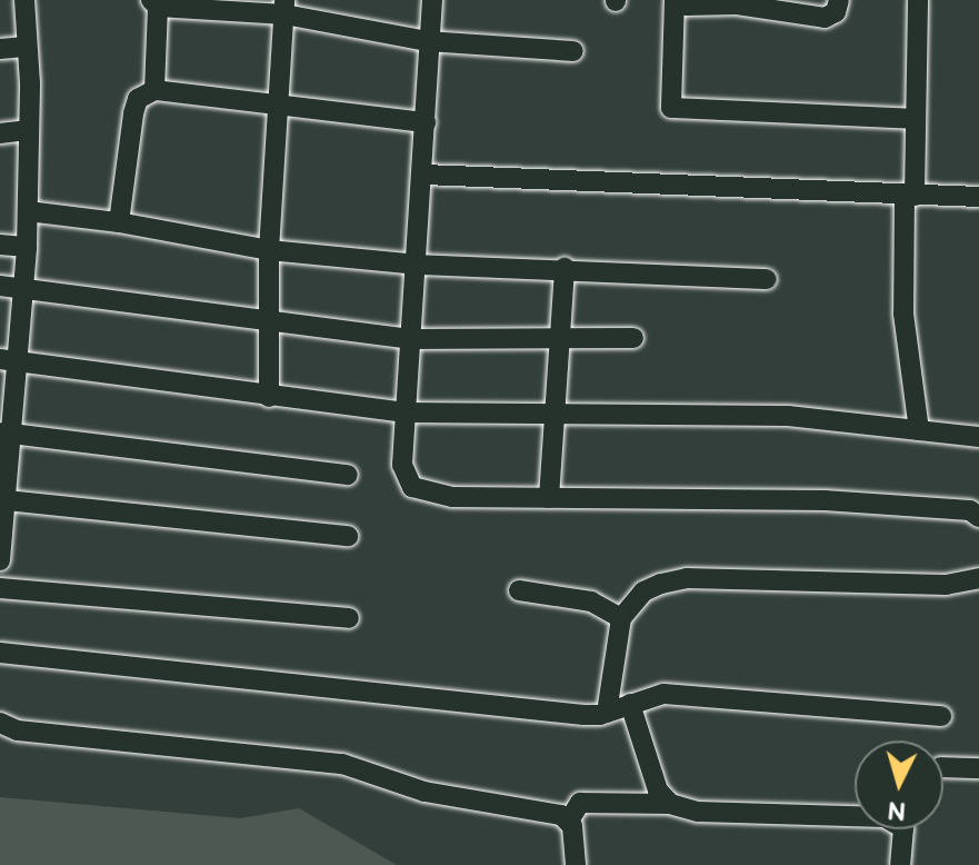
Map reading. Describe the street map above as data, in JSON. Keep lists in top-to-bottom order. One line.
{"north":"bottom"}
